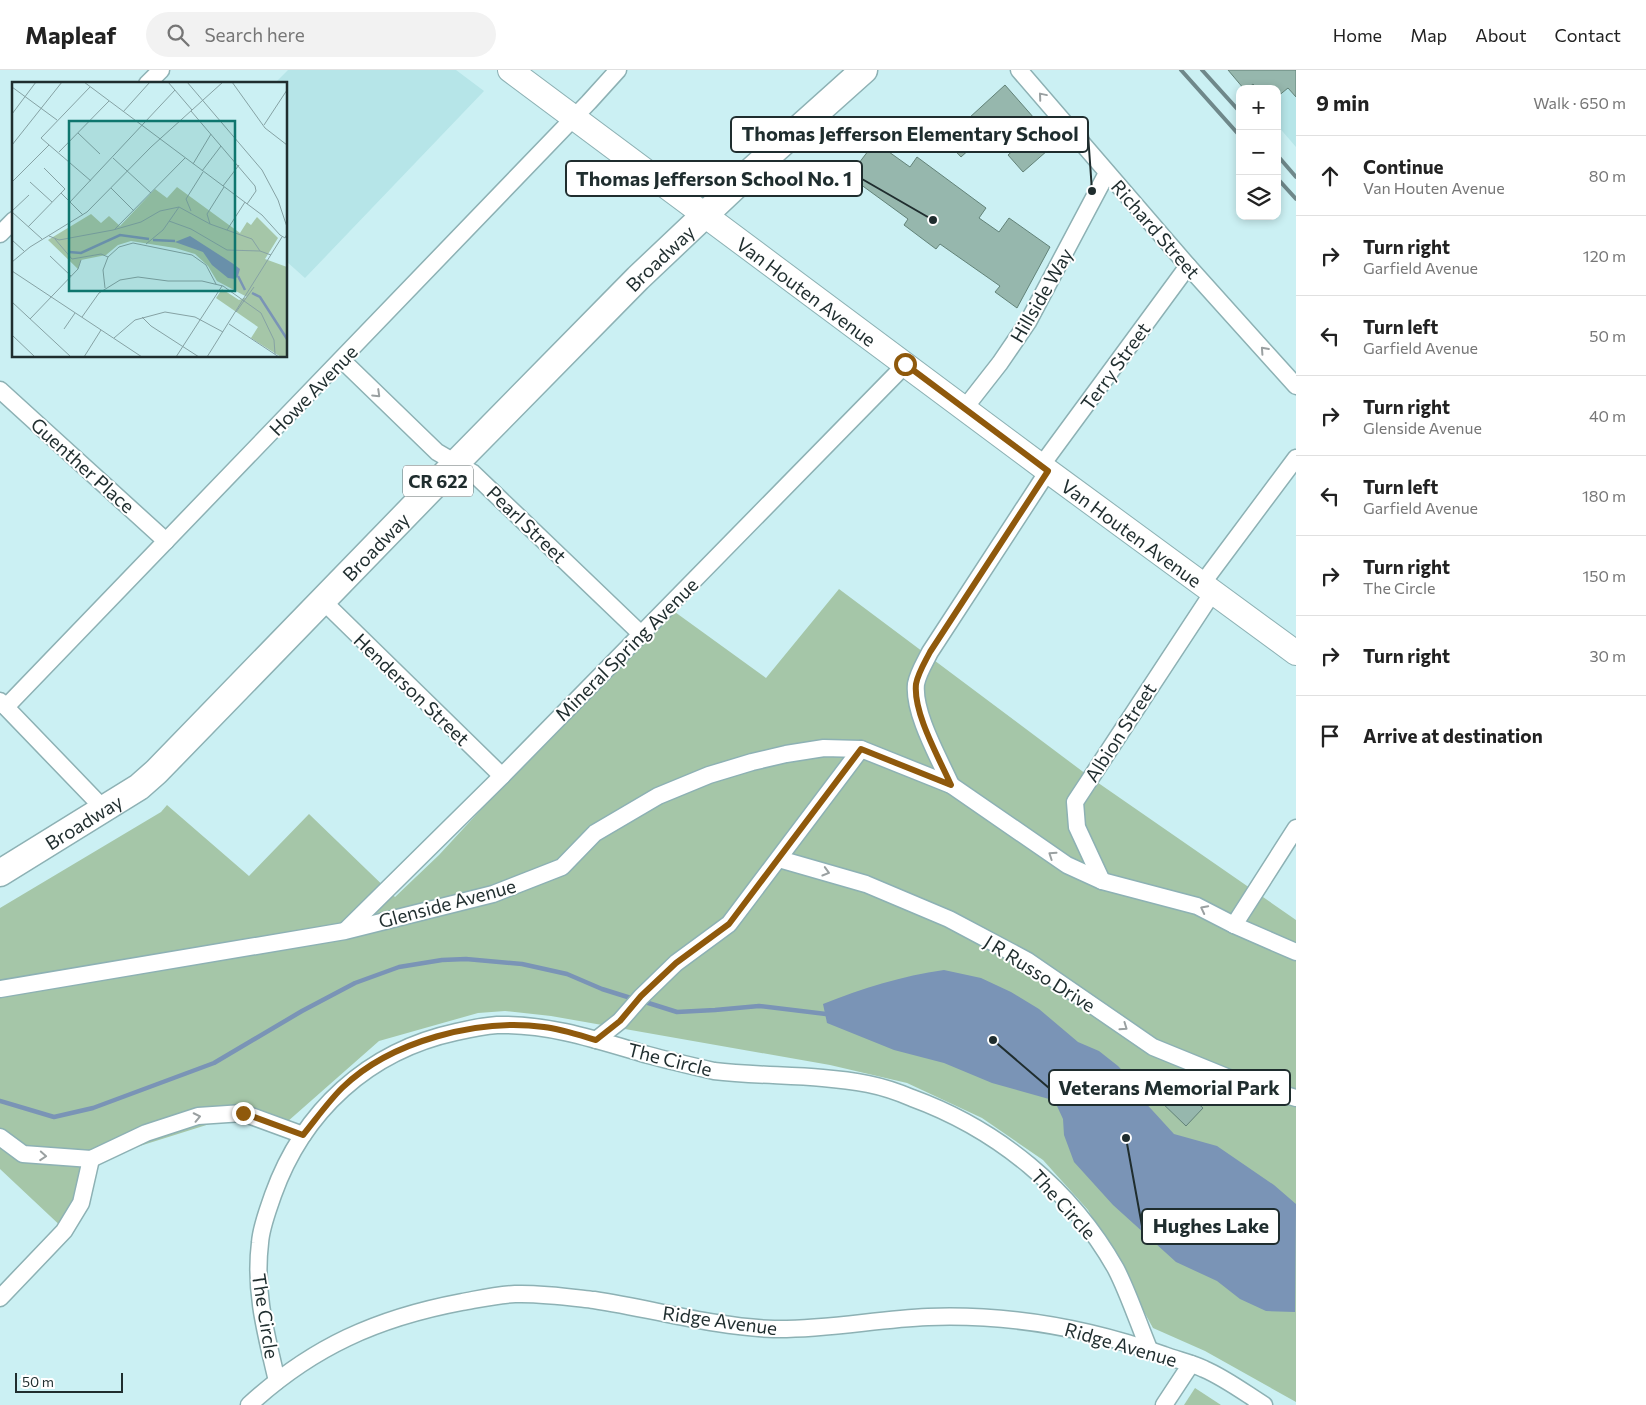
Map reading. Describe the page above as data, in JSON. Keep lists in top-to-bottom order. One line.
{"streets":{"main road":["Broadway","Van Houten Avenue","CR 622"],"street":["Richard Street","Hillside Way","Terry Street","Howe Avenue","Guenther Place","Pearl Street","Mineral Spring Avenue","Henderson Street","Albion Street","Glenside Avenue","J R Russo Drive","The Circle","Ridge Avenue"]},"crossings":[["Richard Street","Hillside Way"],["Richard Street","Terry Street"],["Broadway","Van Houten Avenue"],["Broadway","Pearl Street"],["Broadway","Henderson Street"],["Van Houten Avenue","Hillside Way"],["Van Houten Avenue","Terry Street"],["Van Houten Avenue","Howe Avenue"],["Van Houten Avenue","Mineral Spring Avenue"],["Van Houten Avenue","Albion Street"],["Terry Street","Glenside Avenue"],["Howe Avenue","Guenther Place"],["Howe Avenue","Pearl Street"],["Pearl Street","Mineral Spring Avenue"],["Mineral Spring Avenue","Henderson Street"],["Mineral Spring Avenue","Glenside Avenue"],["Albion Street","Glenside Avenue"],["The Circle","Ridge Avenue"]],"one_way":["Richard Street","Pearl Street","J R Russo Drive"],"places":["Thomas Jefferson Elementary School","Thomas Jefferson School No. 1","Veterans Memorial Park","Hughes Lake"],"scale_bar":"50 m","page":{"header":"Mapleaf","search":"Search here","nav":["Home","Map","About","Contact"],"heading":["9 min","Walk · 650 m"],"map_buttons":["+","−"],"list":[["Continue","Van Houten Avenue","80 m"],["Turn right","Garfield Avenue","120 m"],["Turn left","Garfield Avenue","50 m"],["Turn right","Glenside Avenue","40 m"],["Turn left","Garfield Avenue","180 m"],["Turn right","The Circle","150 m"],["Turn right","30 m"],"Arrive at destination"],"scale":"50 m"}}
